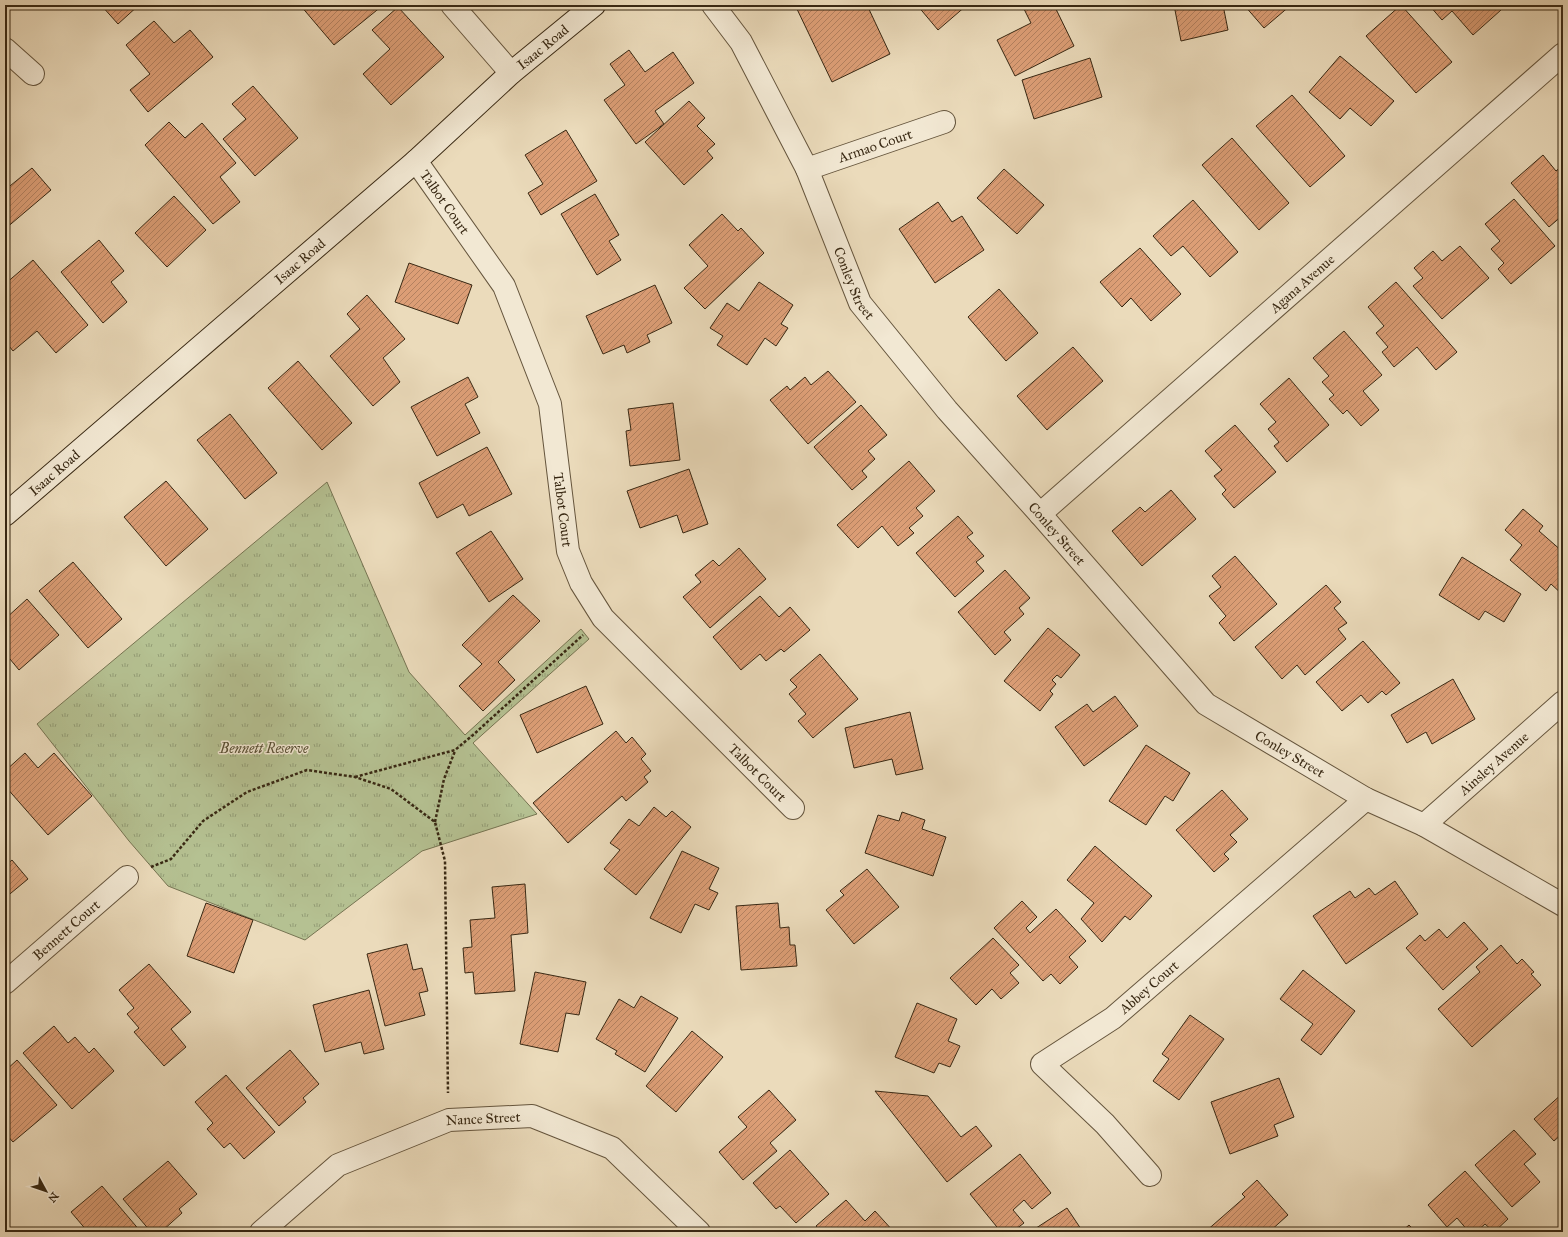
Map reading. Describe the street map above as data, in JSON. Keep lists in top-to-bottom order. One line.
{"streets":{"street":["Isaac Road","Armao Court","Talbot Court","Conley Street","Agana Avenue","Ainsley Avenue","Bennett Court","Abbey Court","Nance Street"]},"crossings":[["Isaac Road","Talbot Court"],["Armao Court","Conley Street"],["Conley Street","Agana Avenue"],["Conley Street","Ainsley Avenue"],["Conley Street","Abbey Court"]],"parks":["Bennett Reserve"],"north":"bottom right"}
